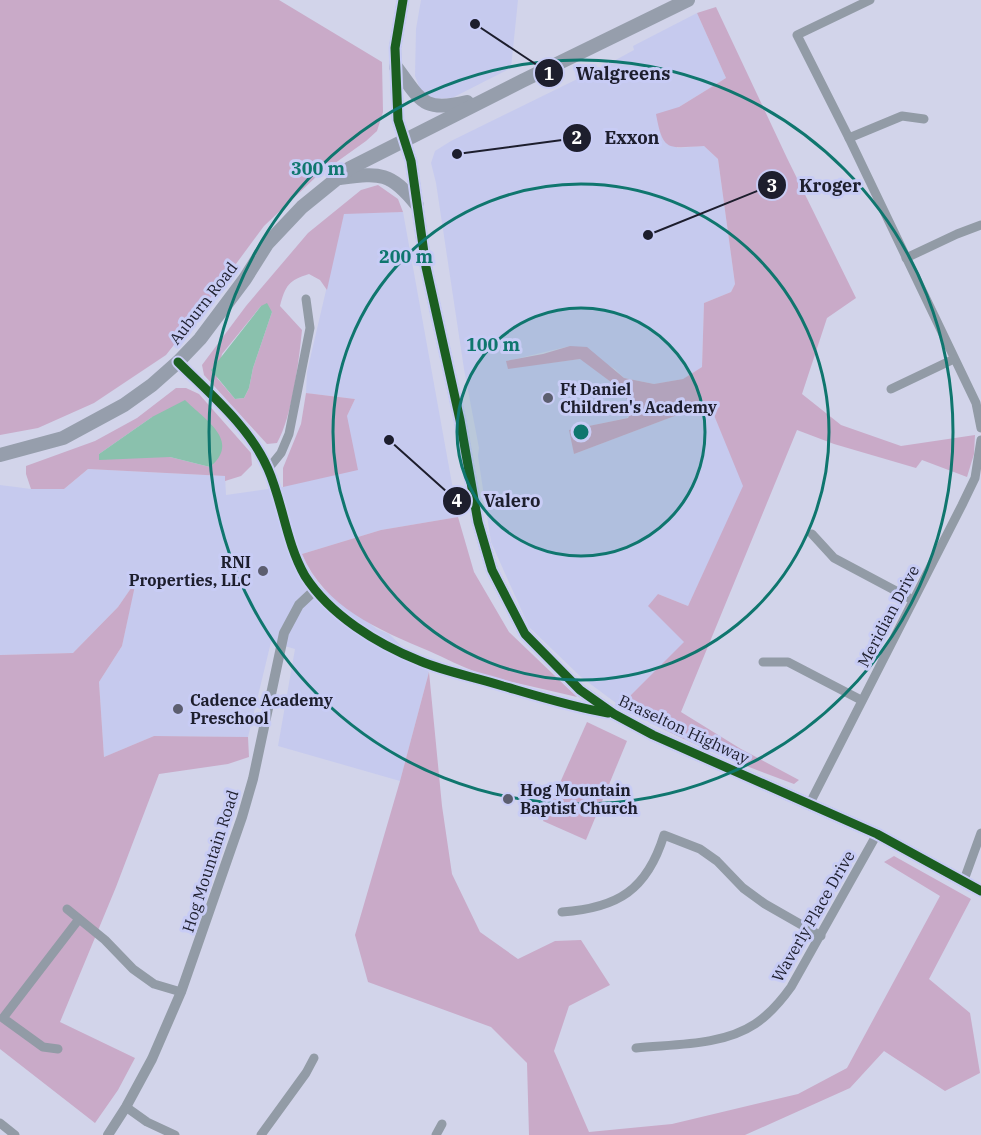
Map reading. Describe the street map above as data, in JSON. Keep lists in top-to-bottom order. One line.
{"streets":{"main road":["Auburn Road","Braselton Highway"],"street":["Meridian Drive","Hog Mountain Road","Waverly Place Drive"]},"crossings":[["Auburn Road","Braselton Highway"],["Meridian Drive","Braselton Highway"],["Braselton Highway","Waverly Place Drive"]],"places":["Walgreens","Exxon","Kroger","Ft Daniel Children's Academy","Valero","RNI Properties, LLC","Cadence Academy Preschool","Hog Mountain Baptist Church"],"rings":["300 m","200 m","100 m"]}
